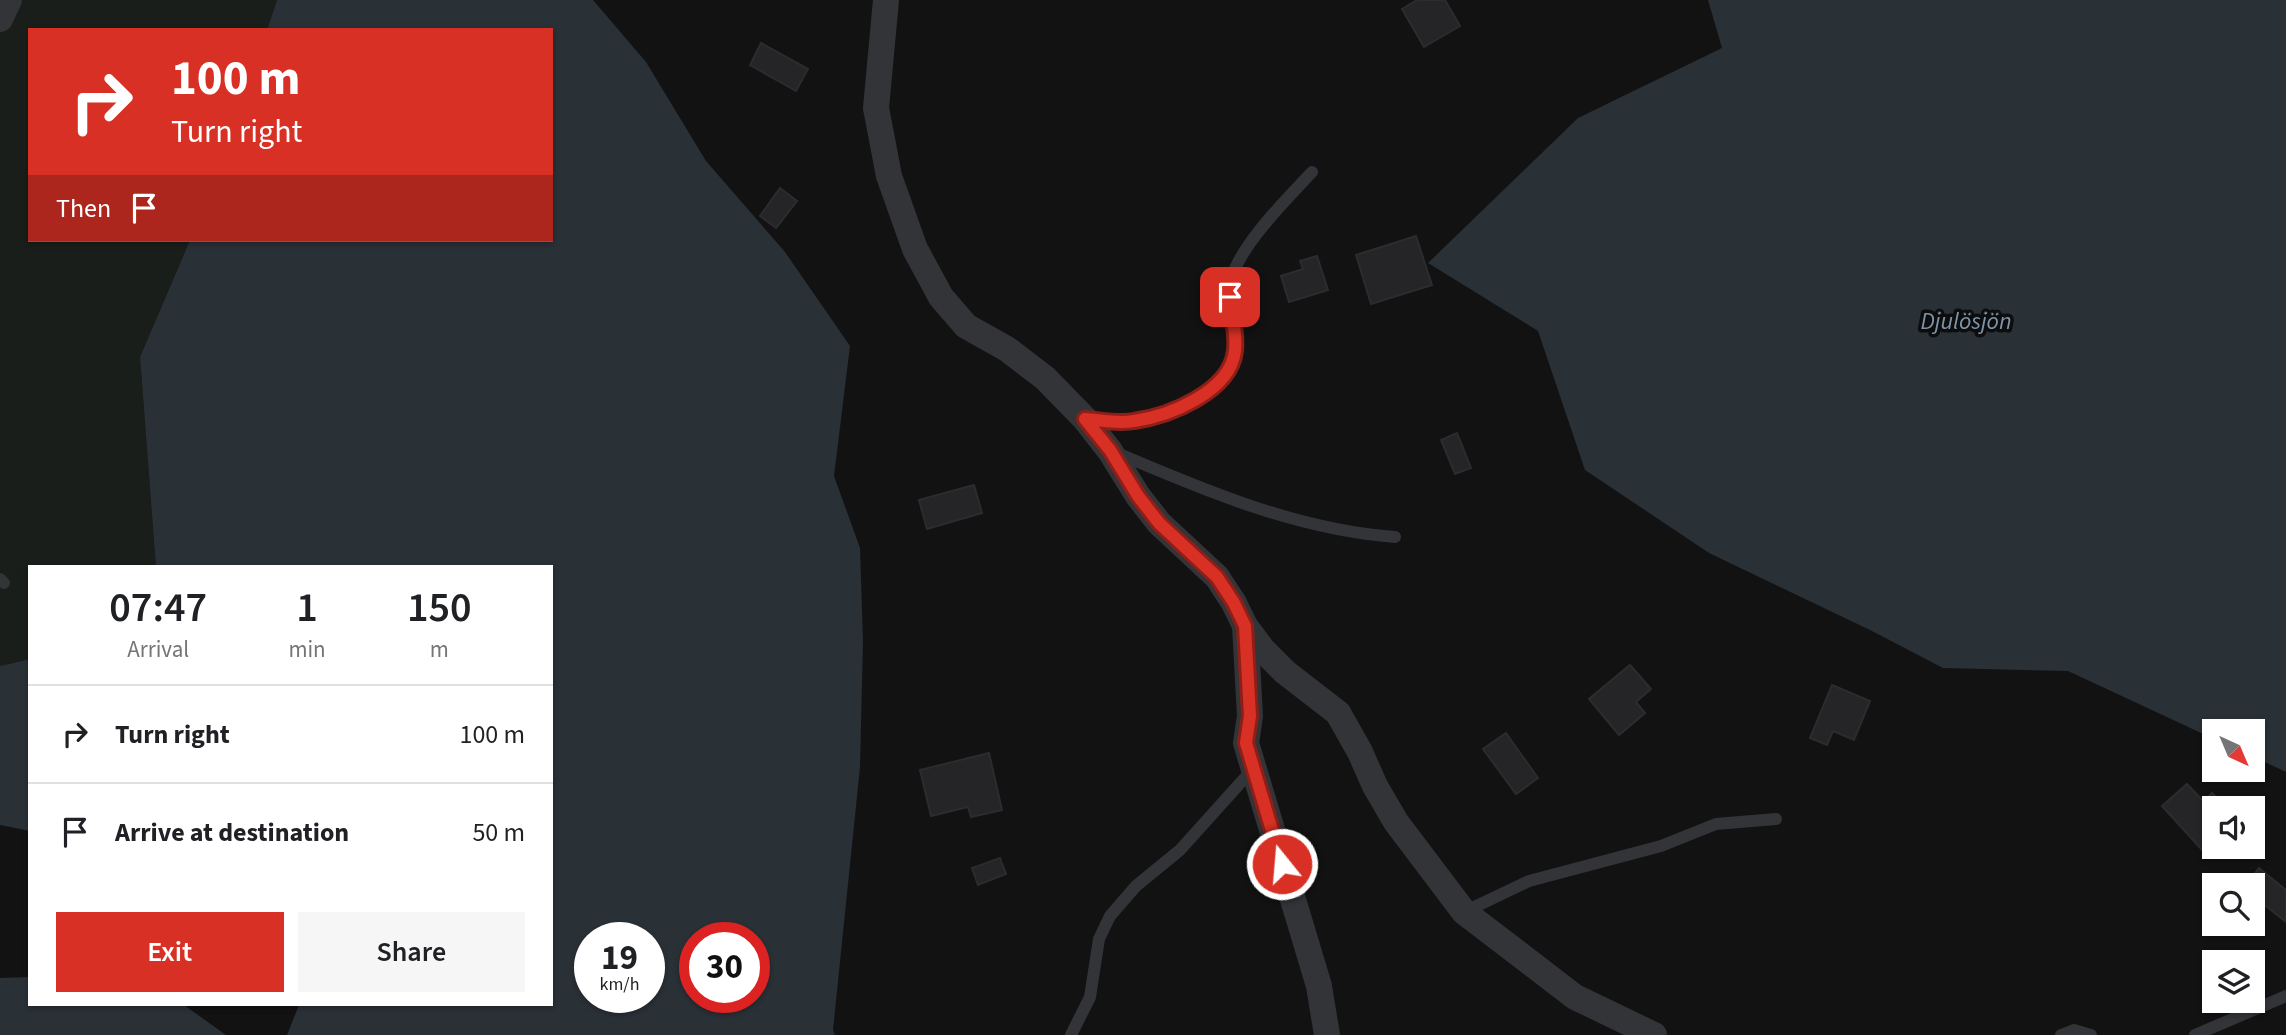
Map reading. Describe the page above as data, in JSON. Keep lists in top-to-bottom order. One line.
{"water":["Djulösjön"],"north":"bottom right","page":{"turn":["100 m","Turn right"],"then":"Then","eta":["07:47","Arrival","1","min","150","m"],"list":[{"name":"Turn right","value":"100 m"},{"name":"Arrive at destination","value":"50 m"}],"buttons":["Exit","Share"],"speed":"19 km/h","limit":"30"}}
